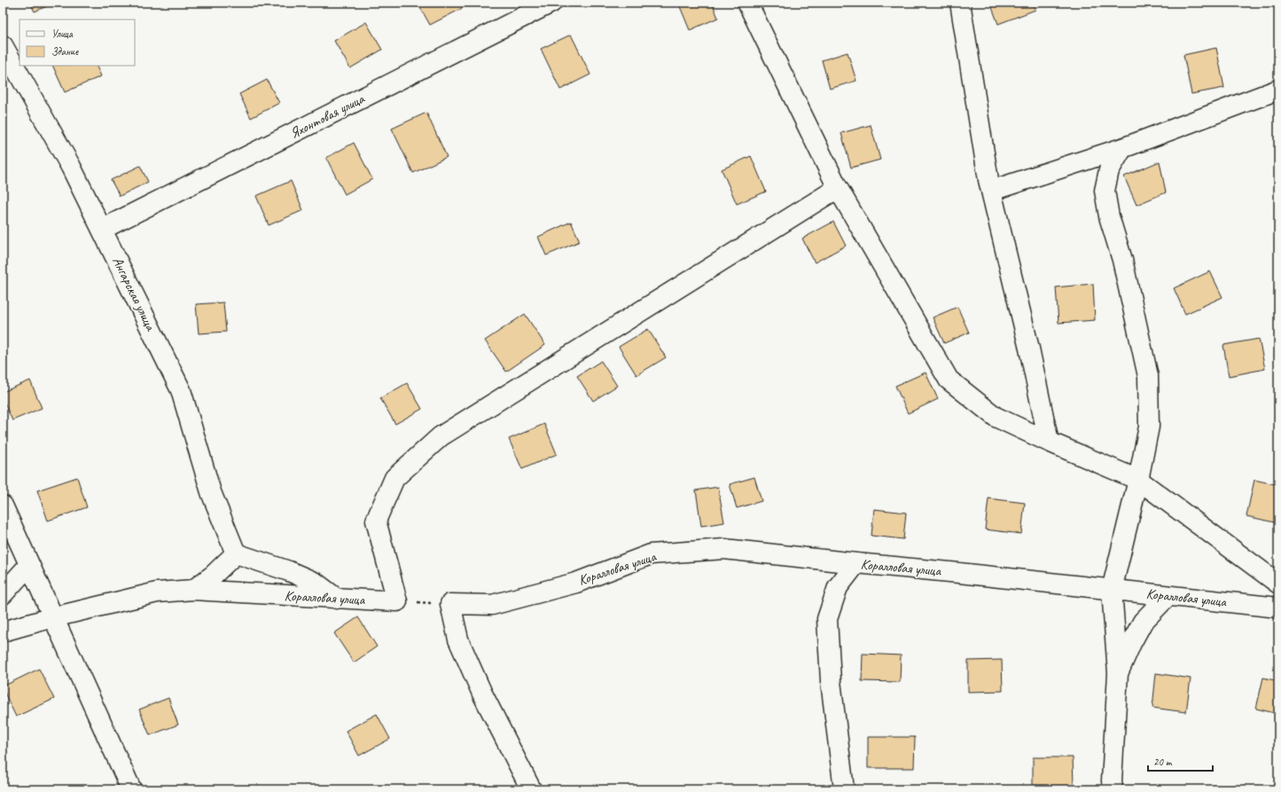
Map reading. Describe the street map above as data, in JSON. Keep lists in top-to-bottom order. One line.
{"streets":{"street":["Яхонтовая улица","Ангарская улица","Коралловая улица"]},"crossings":[["Яхонтовая улица","Ангарская улица"]],"legend":["Улица","Здание"],"scale_bar":"20 m"}
